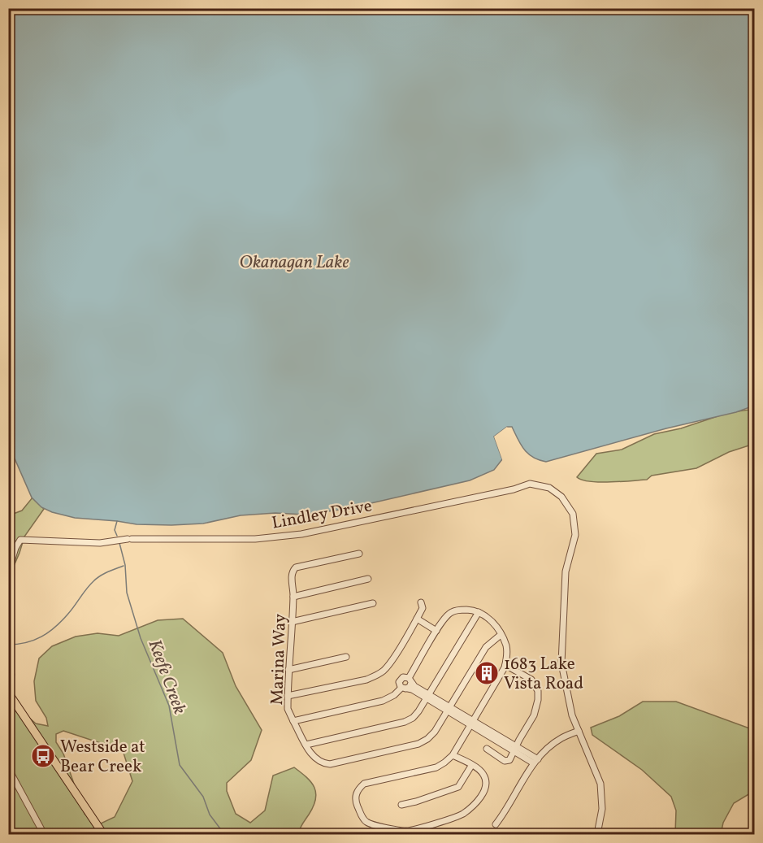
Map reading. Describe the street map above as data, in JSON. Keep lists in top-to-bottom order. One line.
{"streets":{"street":["Lindley Drive","Marina Way"]},"water":["Okanagan Lake","Keefe Creek"],"places":{"building":["1683 Lake Vista Road"],"bus stop":["Westside at Bear Creek"]}}
